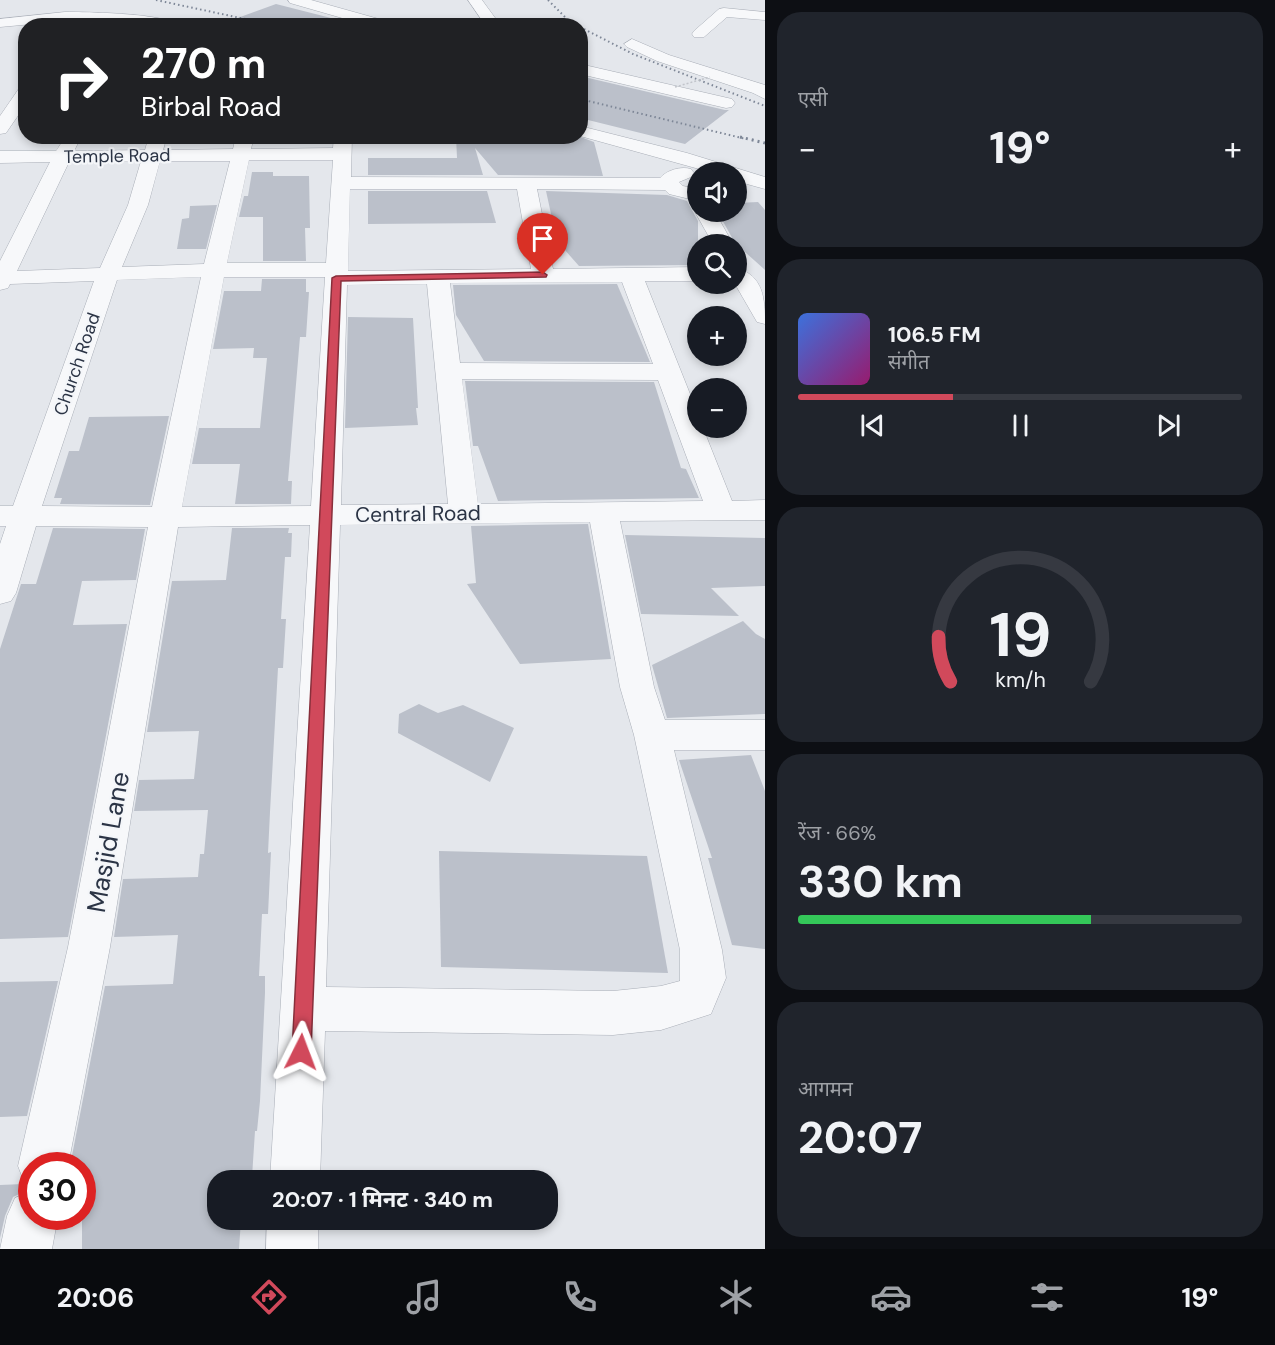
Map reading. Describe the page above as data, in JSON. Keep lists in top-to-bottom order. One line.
{"streets":{"street":["Temple Road","Church Road","Central Road","Masjid Lane"]},"crossings":[["Temple Road","Church Road"],["Temple Road","Masjid Lane"],["Church Road","Central Road"],["Central Road","Masjid Lane"]],"page":{"tile":["एसी",["रेंज · 66%","330 km"],["आगमन","20:07"]],"turn":["270 m","Birbal Road"],"heat":["−","19°","+"],"map_buttons":["+","−"],"song":["106.5 FM","संगीत"],"limit":"30","trip":"20:07 · 1 मिनट · 340 m","tabs":["20:06","19°"],"gauge":["19","km/h"]}}
